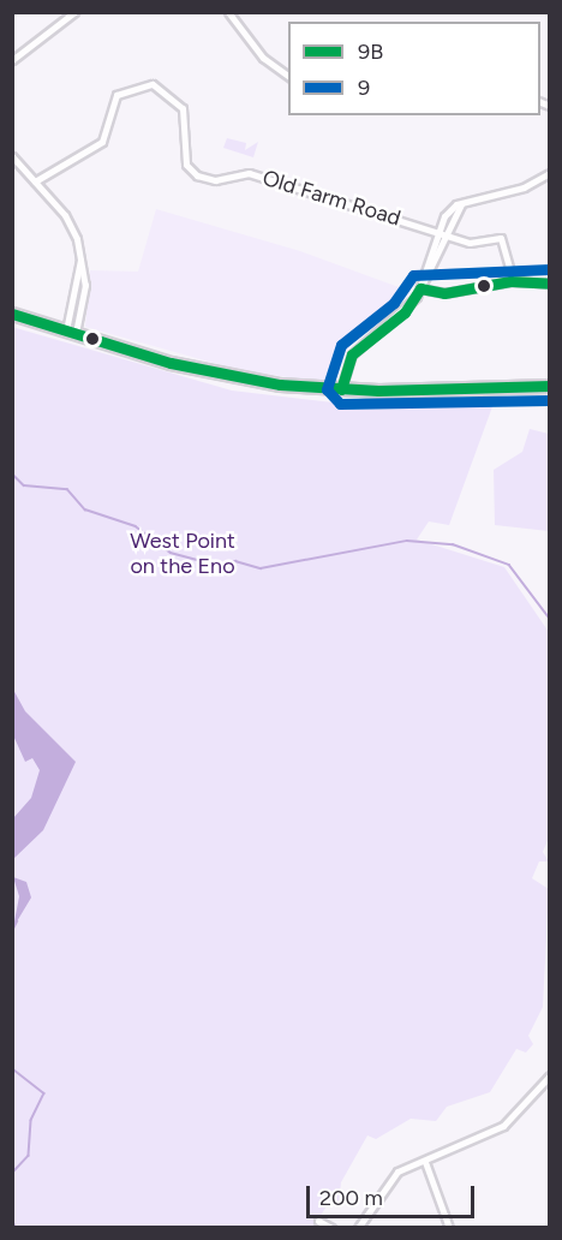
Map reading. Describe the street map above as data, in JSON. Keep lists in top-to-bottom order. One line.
{"streets":{"street":["Old Farm Road"]},"parks":["West Point on the Eno"],"lines":["transit line 9","transit line 9B"],"legend":["9B","9"],"scale_bar":"200 m"}
